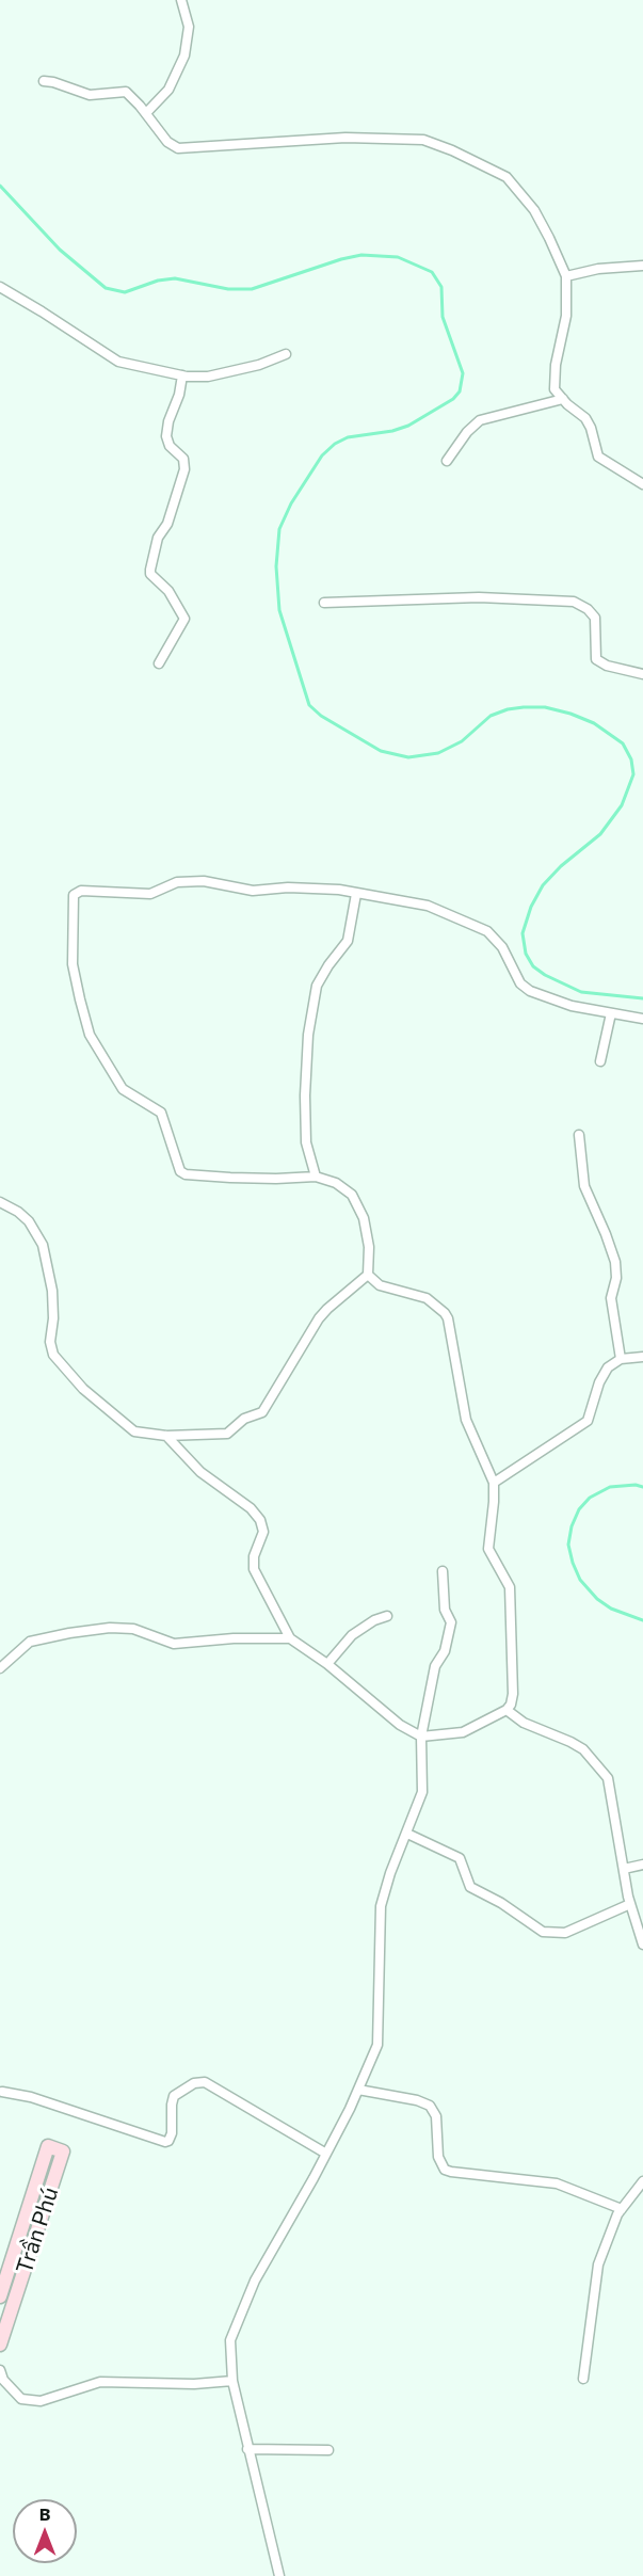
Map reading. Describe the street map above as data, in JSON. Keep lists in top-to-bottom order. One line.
{"streets":{"main road":["Trần Phú"]},"north":"top"}
